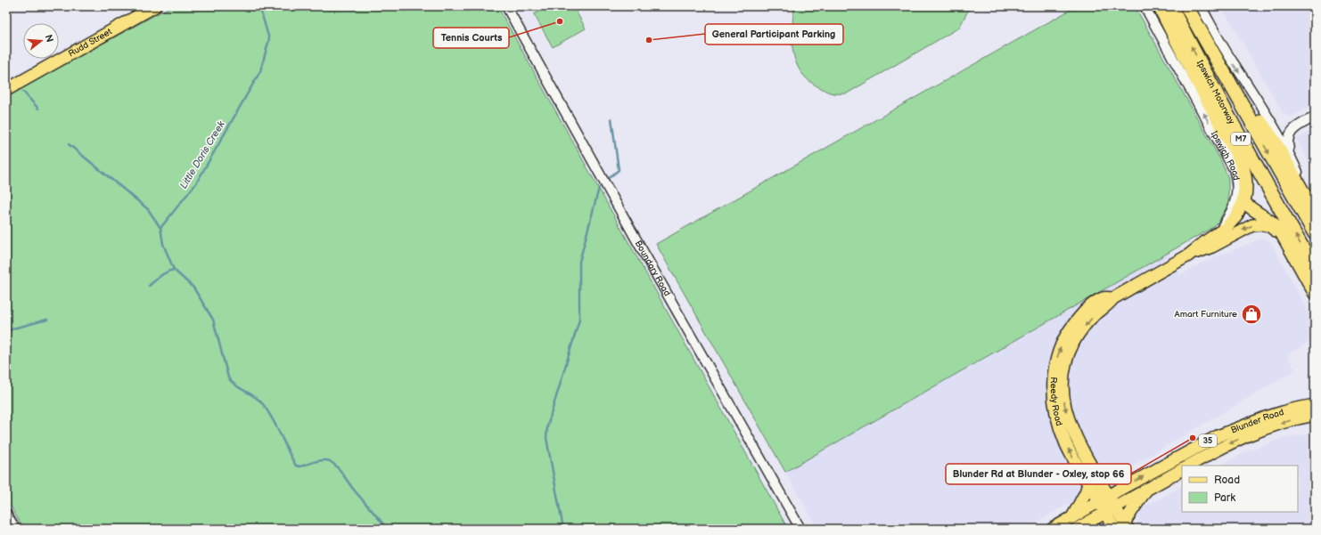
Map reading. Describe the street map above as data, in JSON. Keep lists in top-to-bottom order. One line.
{"streets":{"highway":["Ipswich Motorway","M7"],"main road":["Rudd Street","Reedy Road","Blunder Road","35"],"street":["Ipswich Road","Boundary Road"]},"crossings":[["Ipswich Road","Reedy Road"],["Reedy Road","Blunder Road"]],"water":["Little Doris Creek"],"places":{"other":["Tennis Courts","General Participant Parking","Blunder Rd at Blunder - Oxley, stop 66"],"shop":["Amart Furniture"]},"legend":["Road","Park"],"north":"right"}
